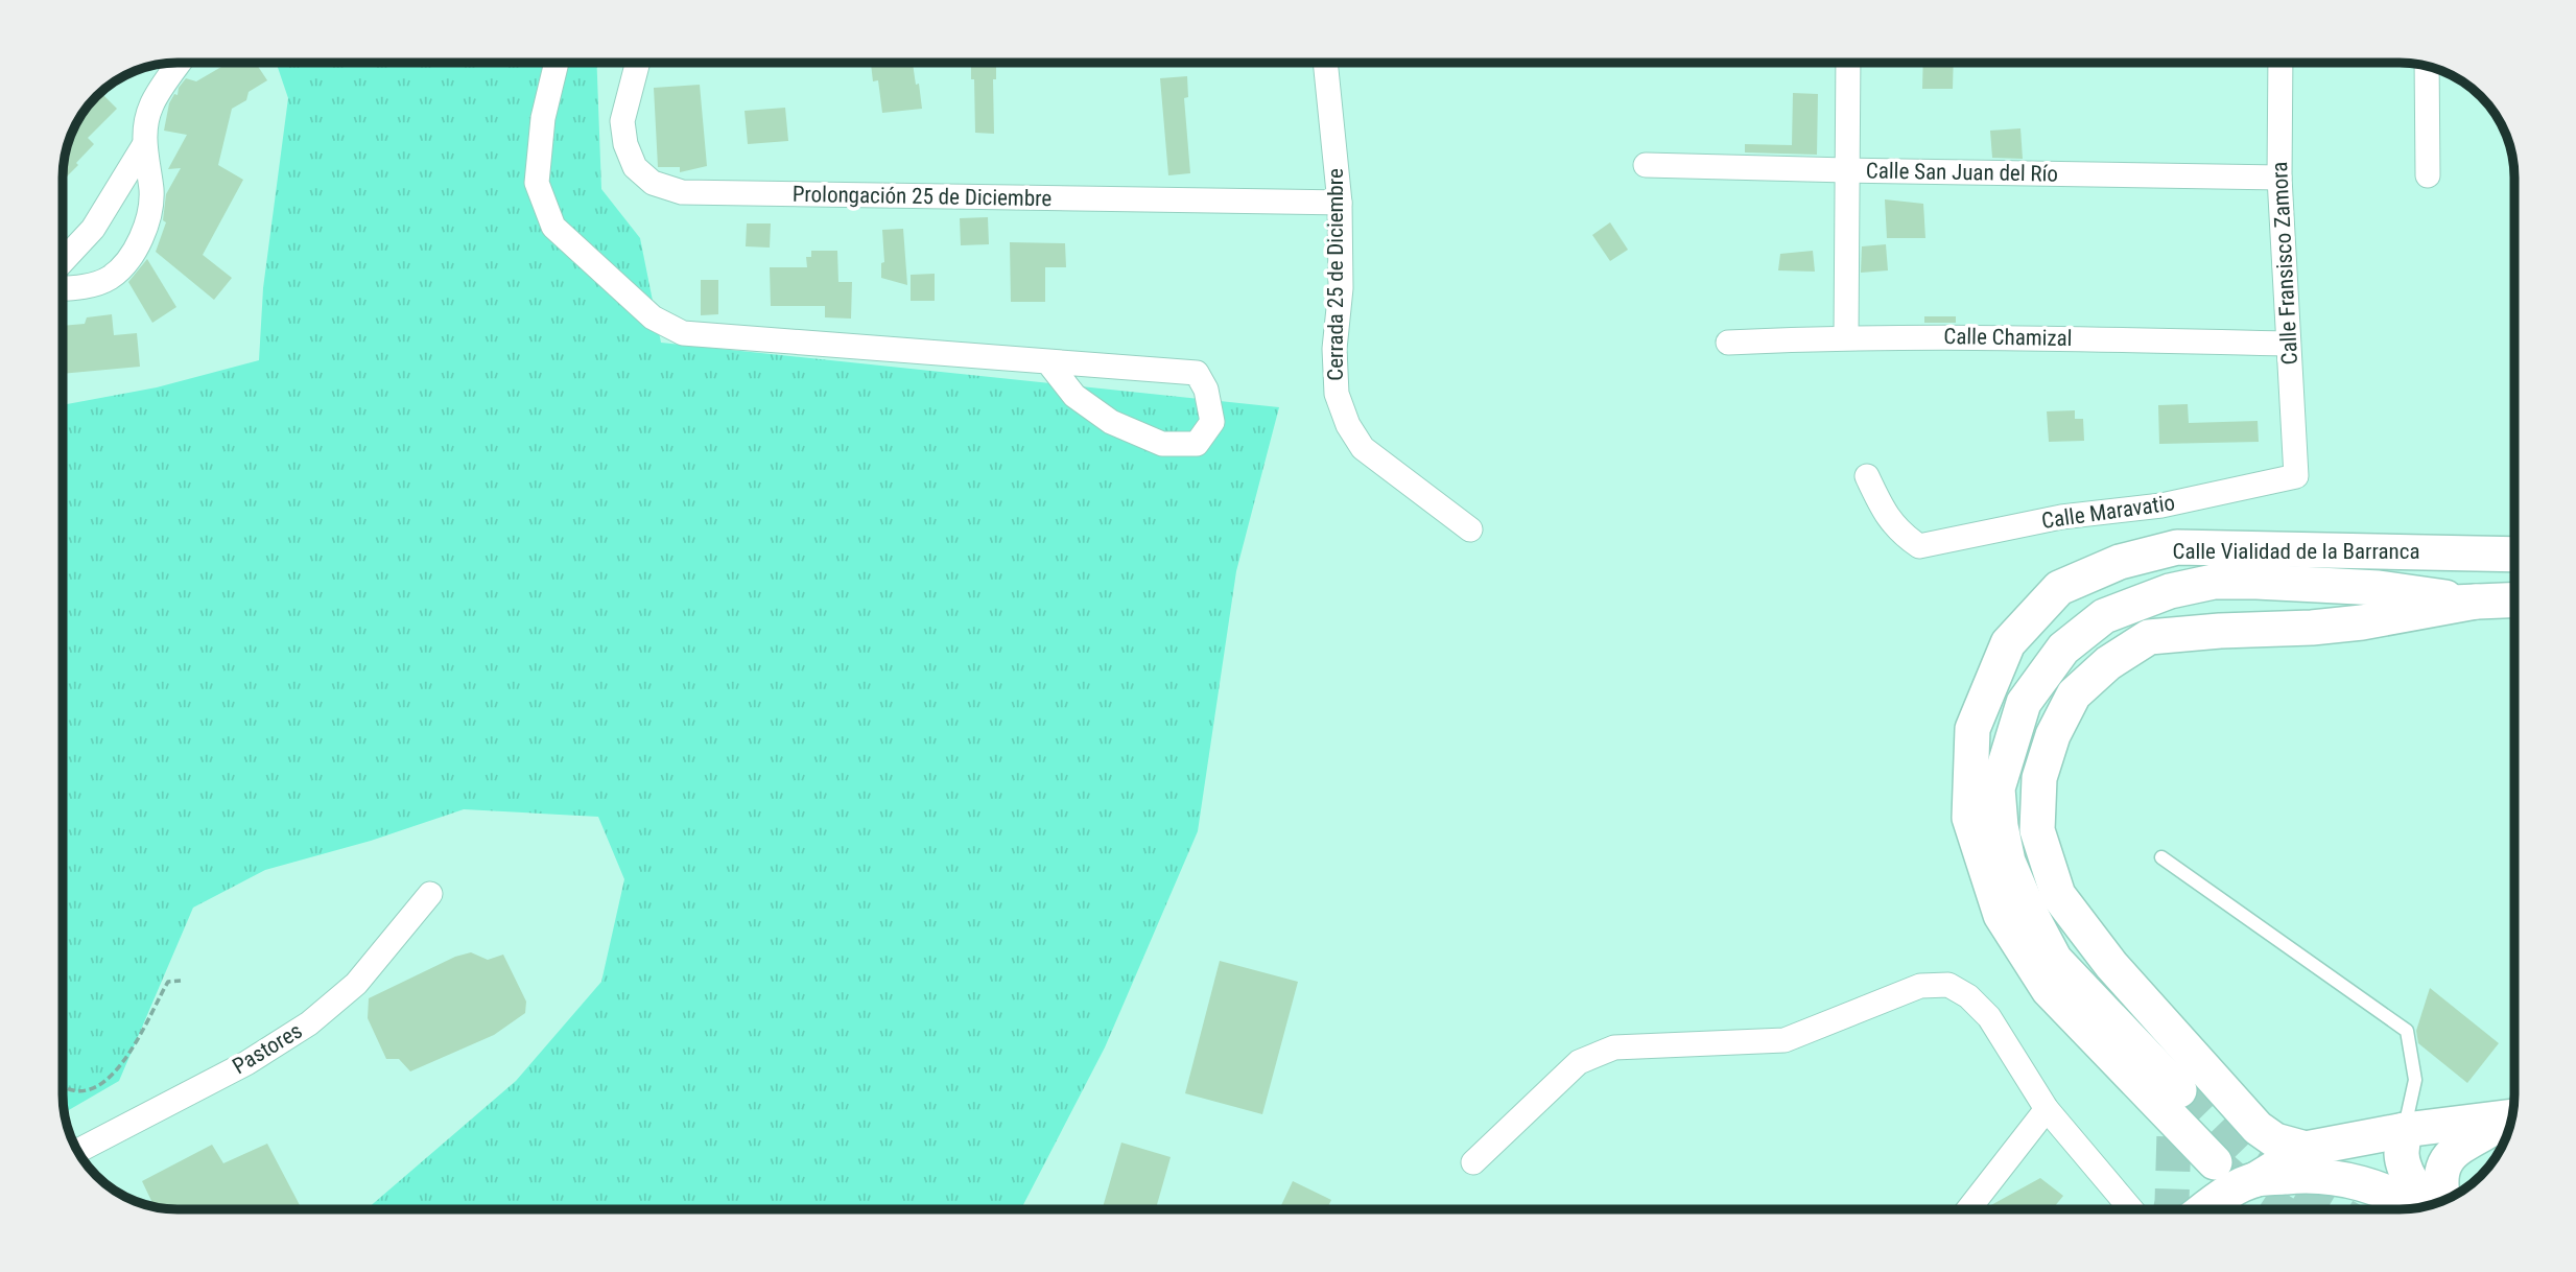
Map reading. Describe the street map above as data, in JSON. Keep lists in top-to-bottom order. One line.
{"streets":{"main road":["Calle Vialidad de la Barranca"],"street":["Calle San Juan del Río","Prolongación 25 de Diciembre","Calle Fransisco Zamora","Cerrada 25 de Diciembre","Calle Chamizal","Calle Maravatio","Pastores"]},"crossings":[["Calle San Juan del Río","Calle Fransisco Zamora"],["Prolongación 25 de Diciembre","Cerrada 25 de Diciembre"],["Calle Fransisco Zamora","Calle Chamizal"],["Calle Fransisco Zamora","Calle Maravatio"]]}
